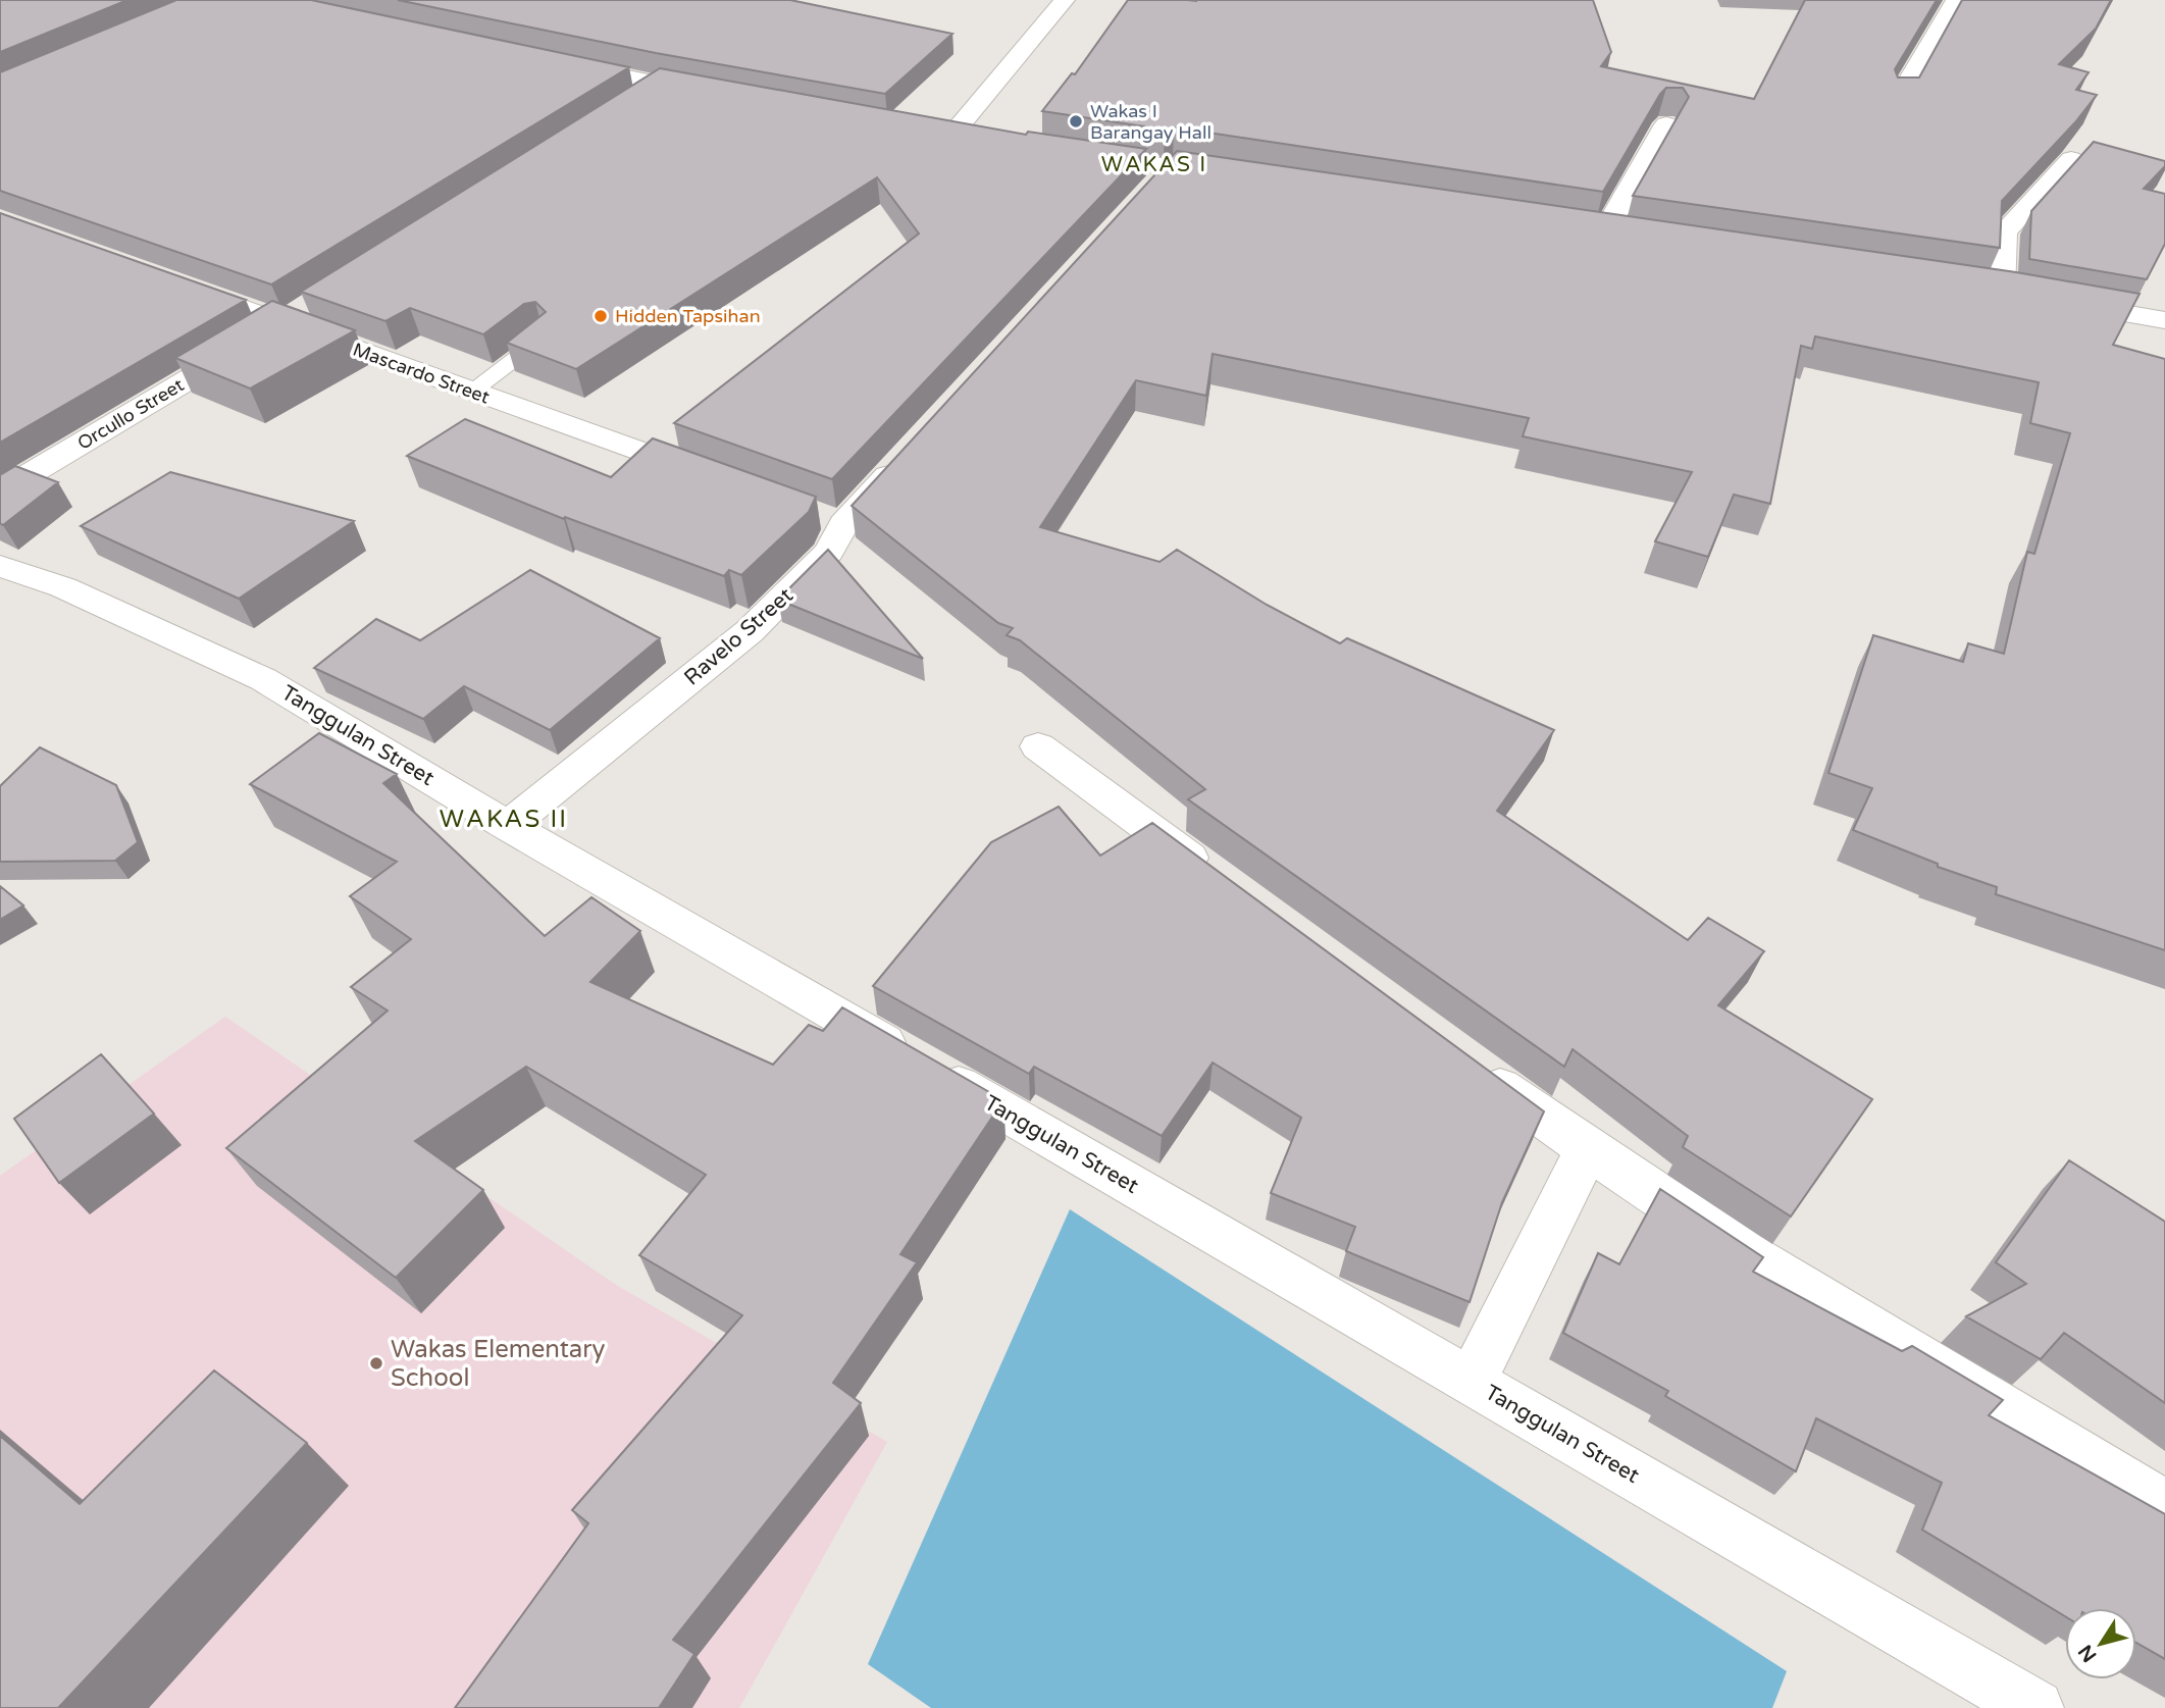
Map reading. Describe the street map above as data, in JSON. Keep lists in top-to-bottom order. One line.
{"streets":{"street":["Mascardo Street","Orcullo Street","Ravelo Street","Tanggulan Street"]},"crossings":[["Mascardo Street","Orcullo Street"],["Ravelo Street","Tanggulan Street"]],"districts":["WAKAS I","WAKAS II"],"places":["Wakas I Barangay Hall","Hidden Tapsihan","Wakas Elementary School"],"north":"bottom left"}
